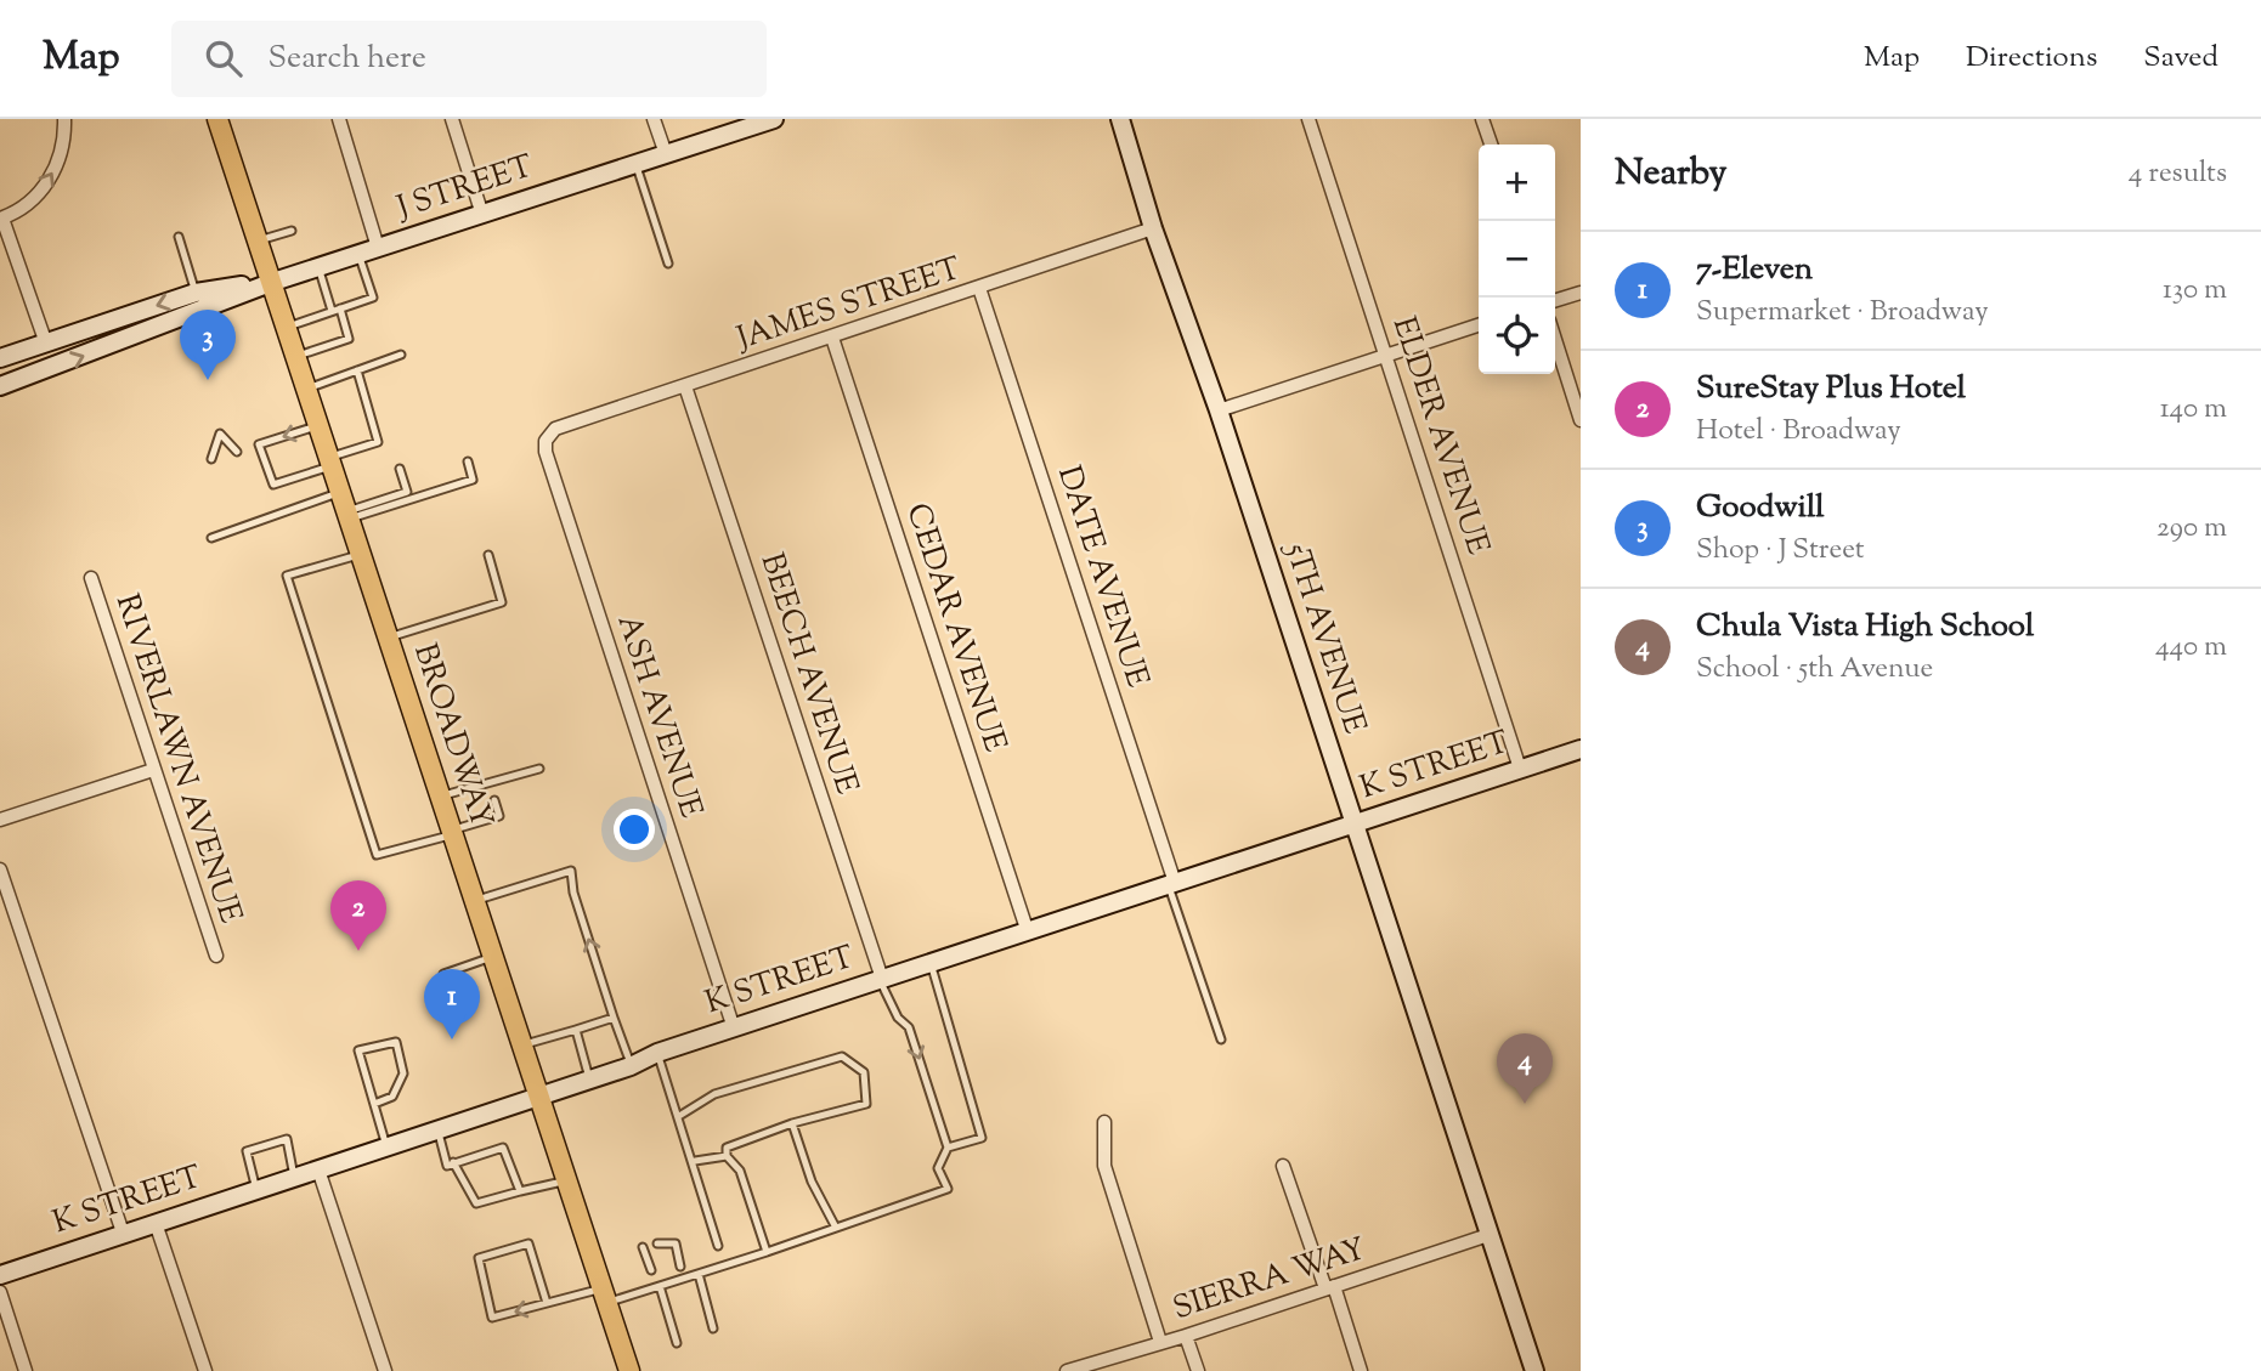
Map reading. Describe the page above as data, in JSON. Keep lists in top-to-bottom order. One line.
{"streets":{"main road":["BROADWAY"],"street":["J STREET","JAMES STREET","ELDER AVENUE","DATE AVENUE","CEDAR AVENUE","5TH AVENUE","BEECH AVENUE","ASH AVENUE","RIVERLAWN AVENUE","K STREET","SIERRA WAY"]},"crossings":[["J STREET","BROADWAY"],["JAMES STREET","DATE AVENUE"],["JAMES STREET","CEDAR AVENUE"],["JAMES STREET","5TH AVENUE"],["JAMES STREET","BEECH AVENUE"],["JAMES STREET","ASH AVENUE"],["ELDER AVENUE","K STREET"],["DATE AVENUE","K STREET"],["CEDAR AVENUE","K STREET"],["5TH AVENUE","K STREET"],["5TH AVENUE","SIERRA WAY"],["BEECH AVENUE","K STREET"],["ASH AVENUE","K STREET"],["BROADWAY","K STREET"]],"page":{"header":"Map","search":"Search here","nav":["Map","Directions","Saved"],"heading":["Nearby","4 results"],"map_buttons":["+","−"],"list":[{"mark":"1","name":"7-Eleven","note":"Supermarket · Broadway","value":"130 m"},{"mark":"2","name":"SureStay Plus Hotel","note":"Hotel · Broadway","value":"140 m"},{"mark":"3","name":"Goodwill","note":"Shop · J Street","value":"290 m"},{"mark":"4","name":"Chula Vista High School","note":"School · 5th Avenue","value":"440 m"}],"pins":["3","2","1","4"]}}
